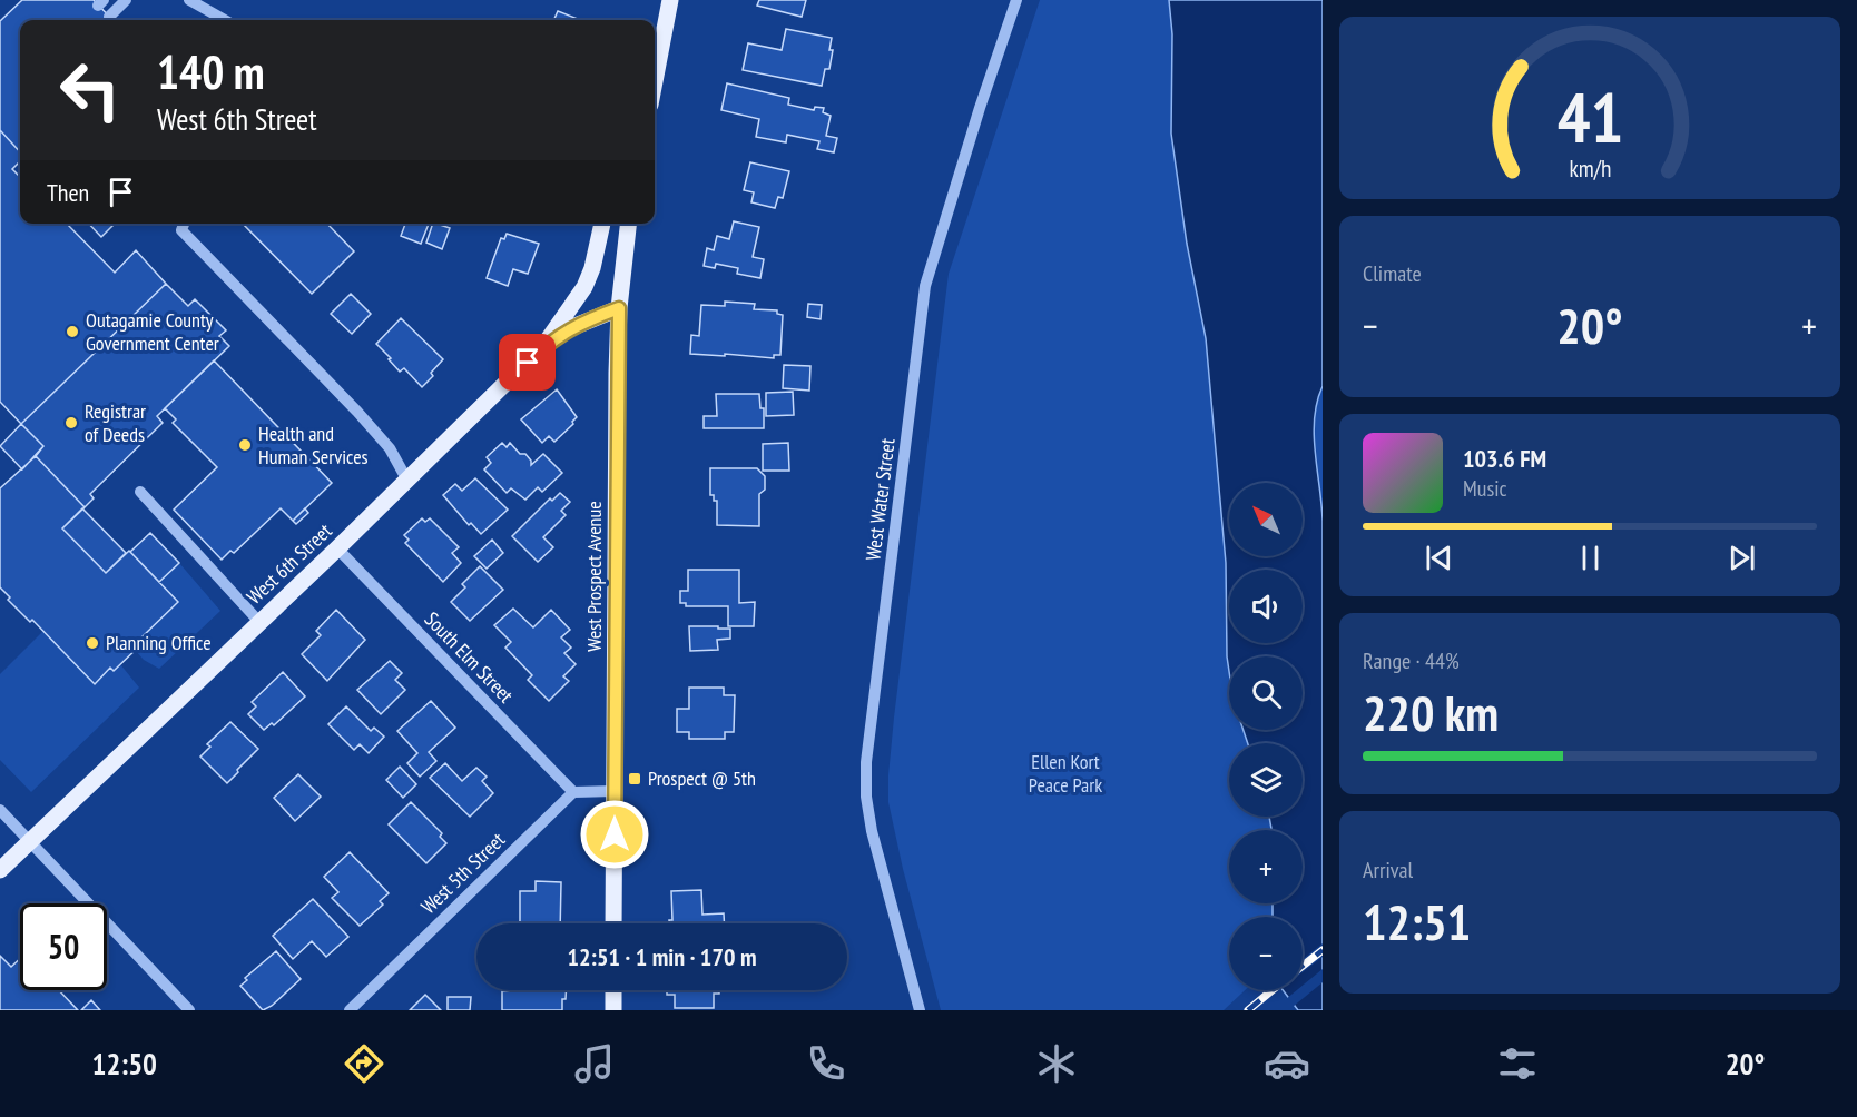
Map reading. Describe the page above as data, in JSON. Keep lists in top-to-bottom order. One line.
{"streets":{"main road":["West 6th Street","West Prospect Avenue"],"street":["West Water Street","South Elm Street","West 5th Street"]},"crossings":[["West 6th Street","West Prospect Avenue"],["West 6th Street","South Elm Street"],["South Elm Street","West 5th Street"]],"parks":["Ellen Kort Peace Park"],"places":{"other":["Outagamie County Government Center","Registrar of Deeds","Health and Human Services","Planning Office"],"transit":["Prospect @ 5th"]},"north":"top left","page":{"turn":["140 m","West 6th Street"],"then":"Then","tile":["Climate",["Range · 44%","220 km"],["Arrival","12:51"]],"heat":["−","20°","+"],"song":["103.6 FM","Music"],"map_buttons":["+","−"],"limit":"50","trip":"12:51 · 1 min · 170 m","tabs":["12:50","20°"],"gauge":["41","km/h"]}}
